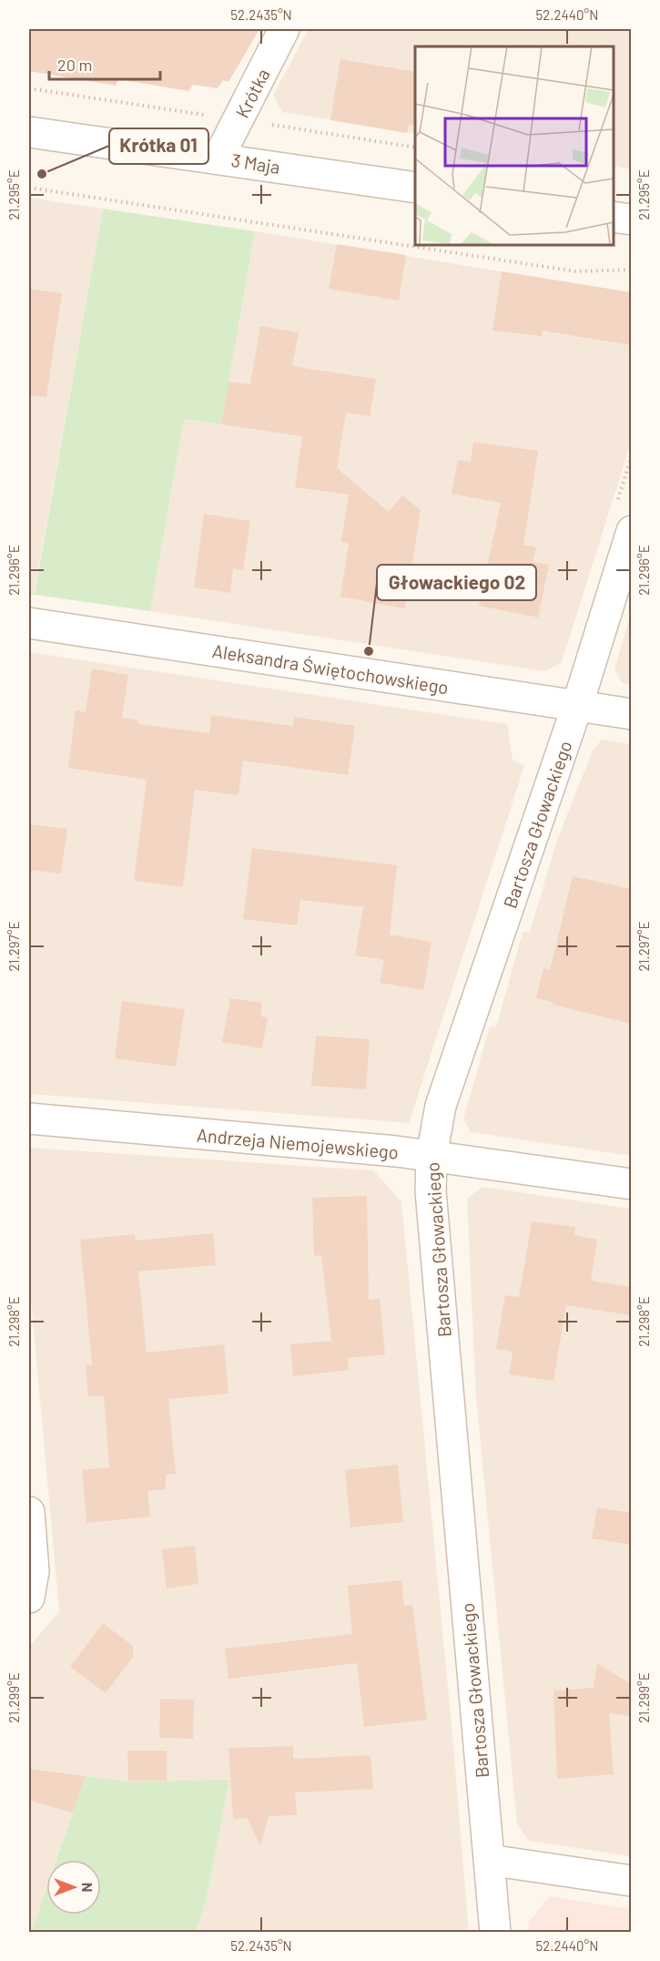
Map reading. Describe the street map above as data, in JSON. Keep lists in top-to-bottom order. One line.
{"streets":{"street":["Krótka","3 Maja","Aleksandra Świętochowskiego","Bartosza Głowackiego","Andrzeja Niemojewskiego"]},"crossings":[["Krótka","3 Maja"],["Aleksandra Świętochowskiego","Bartosza Głowackiego"],["Bartosza Głowackiego","Andrzeja Niemojewskiego"]],"places":["Krótka 01","Głowackiego 02"],"scale_bar":"20 m","north":"right","coordinates":["52.2435°N","52.2440°N","21.295°E","21.296°E","21.297°E","21.298°E","21.299°E"]}
